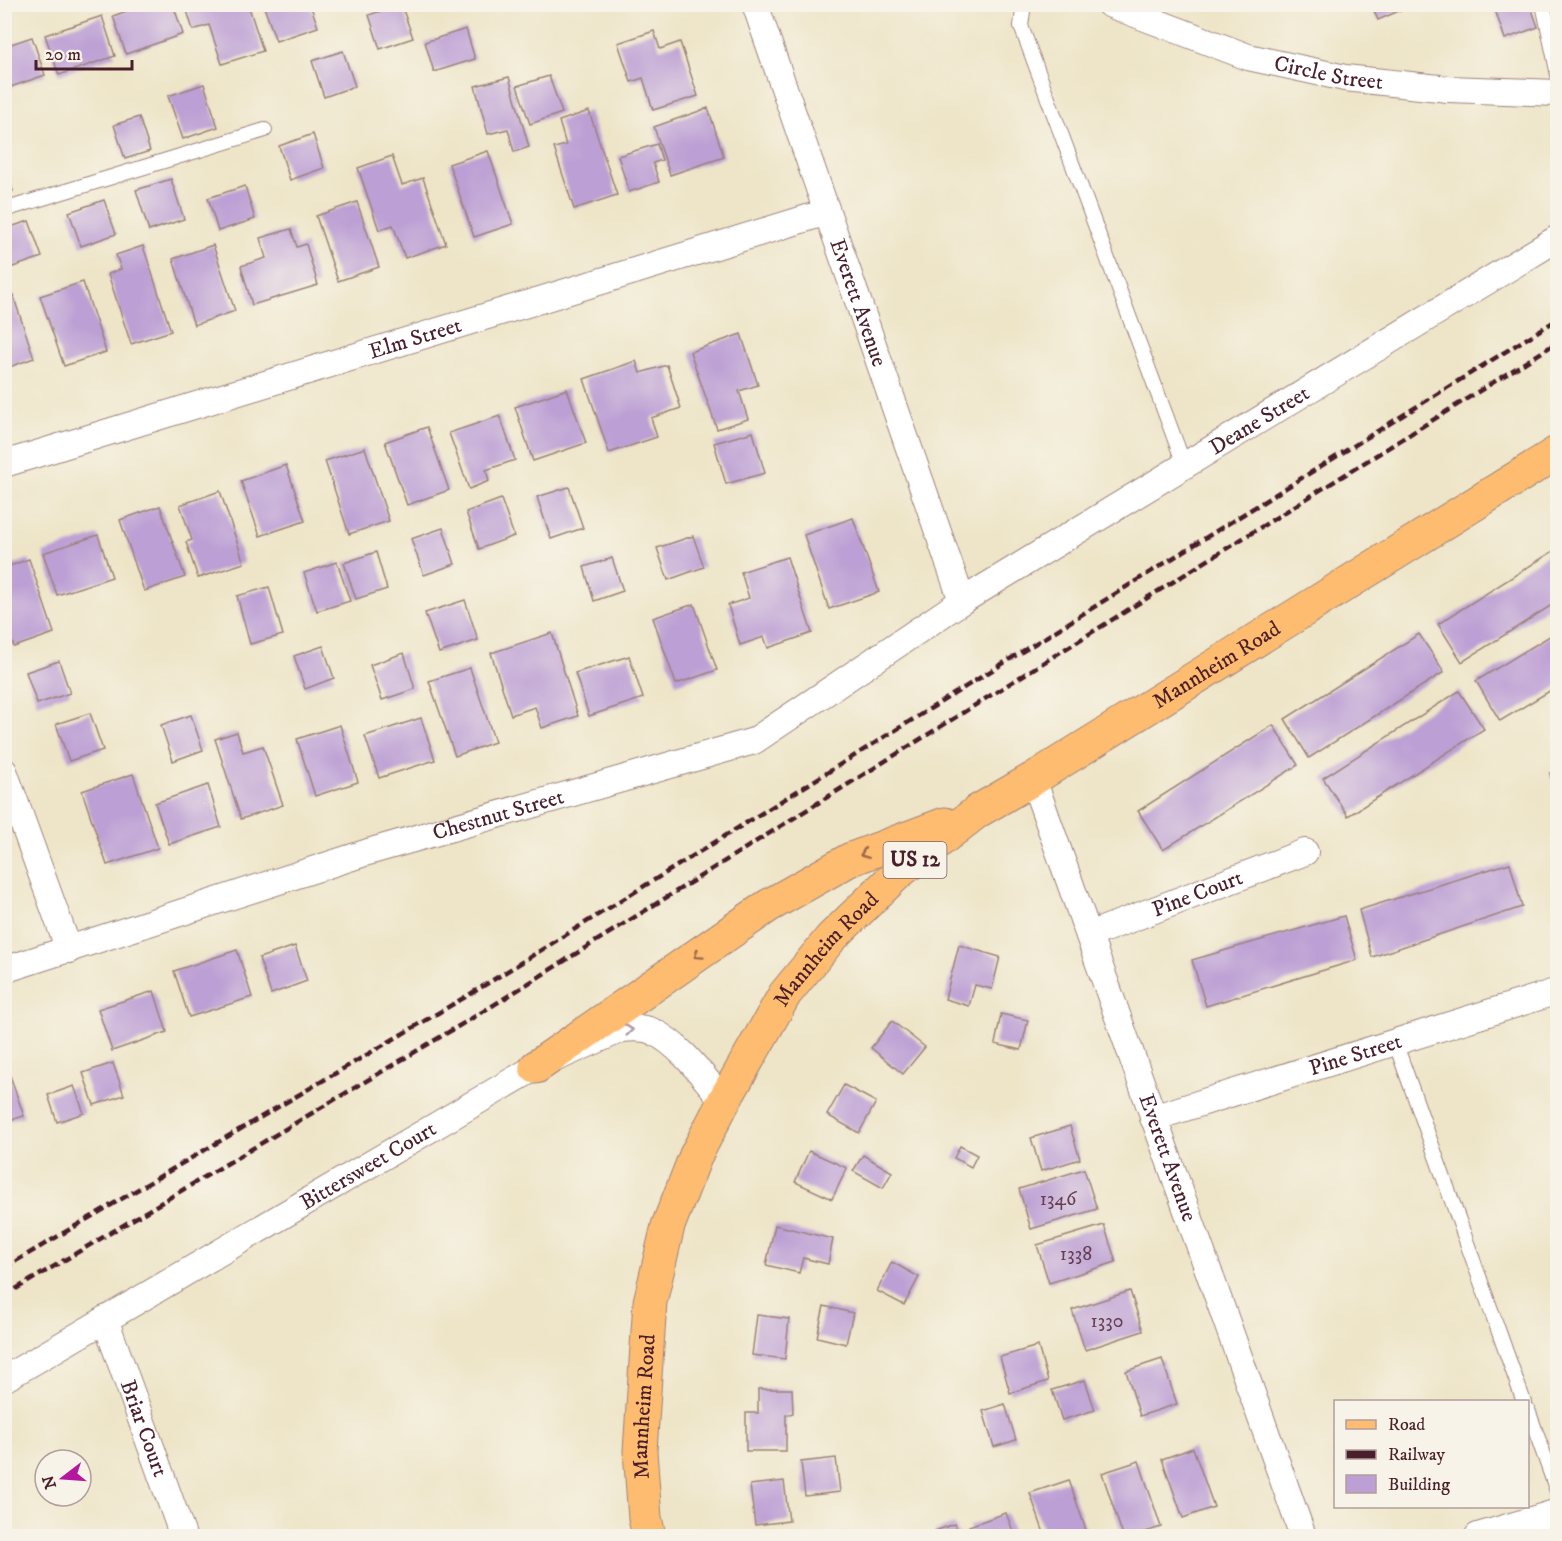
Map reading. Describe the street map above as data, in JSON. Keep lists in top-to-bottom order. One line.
{"streets":{"main road":["Mannheim Road","US 12"],"street":["Circle Street","Everett Avenue","Elm Street","Deane Street","Chestnut Street","Pine Court","Pine Street","Bittersweet Court","Briar Court"]},"crossings":[["Everett Avenue","Elm Street"],["Everett Avenue","Deane Street"],["Everett Avenue","Mannheim Road"],["Everett Avenue","Chestnut Street"],["Everett Avenue","Pine Court"],["Everett Avenue","Pine Street"],["Deane Street","Chestnut Street"],["Mannheim Road","Bittersweet Court"],["Bittersweet Court","Briar Court"]],"house_numbers":["1346","1338","1330"],"legend":["Road","Railway","Building"],"scale_bar":"20 m","north":"left"}
